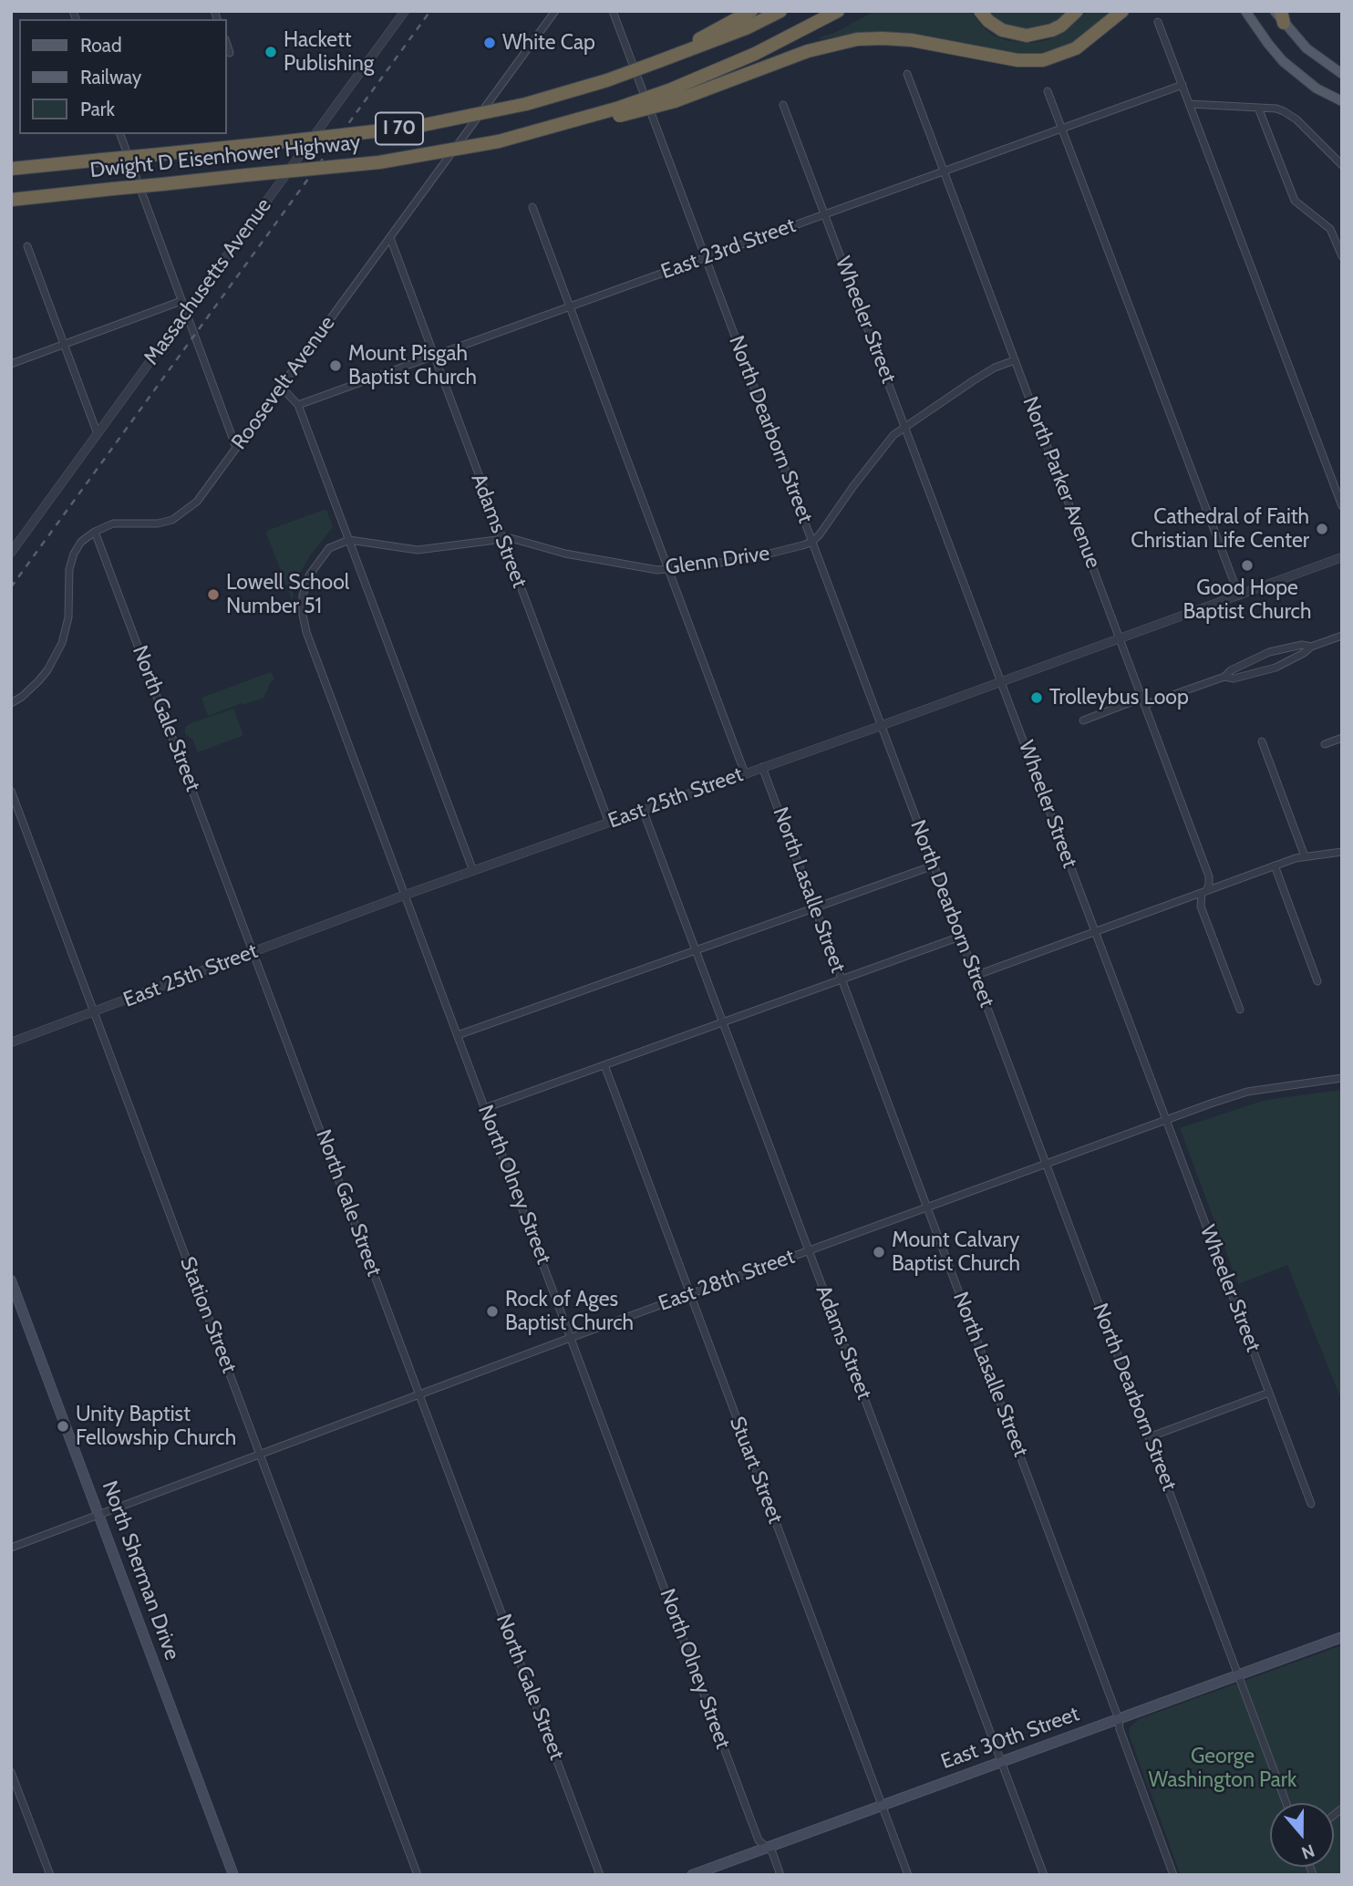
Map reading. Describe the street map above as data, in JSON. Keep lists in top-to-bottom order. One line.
{"streets":{"highway":["I 70","Dwight D Eisenhower Highway"],"main road":["North Sherman Drive","East 30th Street"],"street":["East 23rd Street","Massachusetts Avenue","Wheeler Street","Roosevelt Avenue","North Dearborn Street","North Parker Avenue","Adams Street","Glenn Drive","North Gale Street","East 25th Street","North Lasalle Street","North Olney Street","East 28th Street","Station Street","Stuart Street"]},"crossings":[["East 23rd Street","Wheeler Street"],["East 23rd Street","North Dearborn Street"],["East 23rd Street","North Parker Avenue"],["East 23rd Street","Adams Street"],["Wheeler Street","East 25th Street"],["Wheeler Street","East 28th Street"],["Roosevelt Avenue","Adams Street"],["Roosevelt Avenue","North Gale Street"],["North Dearborn Street","Glenn Drive"],["North Dearborn Street","East 25th Street"],["North Dearborn Street","East 28th Street"],["North Dearborn Street","East 30th Street"],["North Parker Avenue","East 25th Street"],["Adams Street","Glenn Drive"],["Adams Street","East 25th Street"],["Adams Street","East 28th Street"],["Adams Street","East 30th Street"],["Glenn Drive","North Olney Street"],["North Gale Street","East 25th Street"],["North Gale Street","East 28th Street"],["East 25th Street","North Lasalle Street"],["East 25th Street","North Olney Street"],["East 25th Street","Station Street"],["North Lasalle Street","East 28th Street"],["North Lasalle Street","East 30th Street"],["North Olney Street","East 28th Street"],["North Olney Street","East 30th Street"],["East 28th Street","Station Street"],["East 28th Street","Stuart Street"],["East 28th Street","North Sherman Drive"],["Stuart Street","East 30th Street"]],"parks":["George Washington Park"],"places":["White Cap","Hackett Publishing","Mount Pisgah Baptist Church","Cathedral of Faith Christian Life Center","Good Hope Baptist Church","Lowell School Number 51","Trolleybus Loop","Mount Calvary Baptist Church","Rock of Ages Baptist Church","Unity Baptist Fellowship Church"],"legend":["Road","Railway","Park"],"north":"bottom"}
